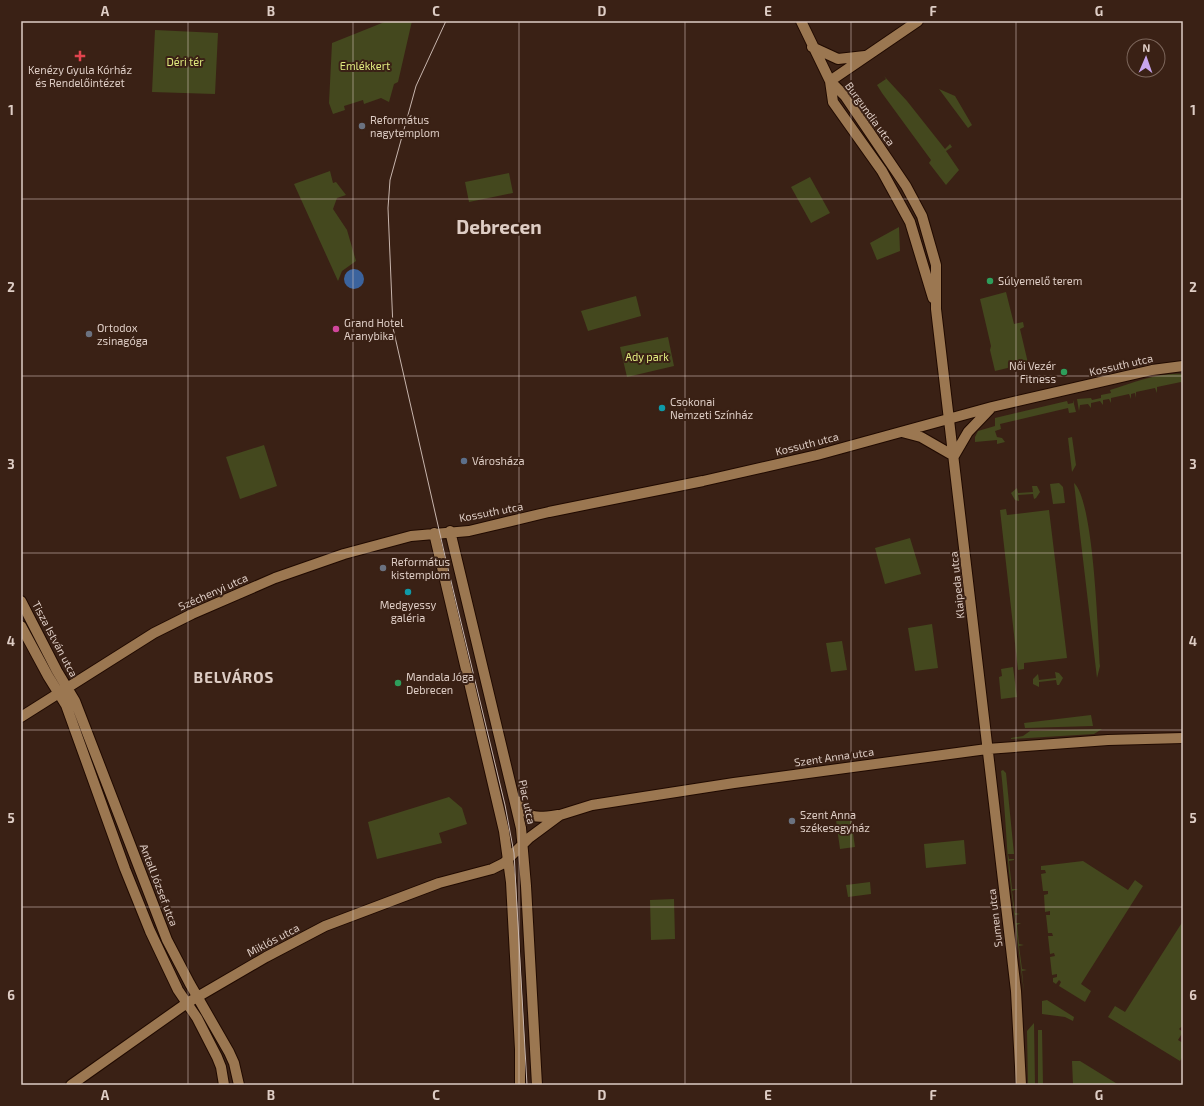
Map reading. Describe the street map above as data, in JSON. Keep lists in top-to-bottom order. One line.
{"streets":{"street":["Burgundia utca","Kossuth utca","Klaipeda utca","Széchenyi utca","Tisza István utca","Szent Anna utca","Piac utca","Antall József utca","Sumen utca","Miklós utca"]},"crossings":[["Burgundia utca","Kossuth utca"],["Burgundia utca","Klaipeda utca"],["Kossuth utca","Klaipeda utca"],["Kossuth utca","Széchenyi utca"],["Kossuth utca","Piac utca"],["Klaipeda utca","Szent Anna utca"],["Klaipeda utca","Sumen utca"],["Széchenyi utca","Tisza István utca"],["Széchenyi utca","Antall József utca"],["Tisza István utca","Antall József utca"],["Szent Anna utca","Piac utca"],["Szent Anna utca","Sumen utca"],["Szent Anna utca","Miklós utca"],["Antall József utca","Miklós utca"]],"districts":["Debrecen","BELVÁROS"],"parks":["Déri tér","Emlékkert","Ady park"],"places":{"health":["Kenézy Gyula Kórház és Rendelőintézet"],"other":["Református nagytemplom","Súlyemelő terem","Grand Hotel Aranybika","Ortodox zsinagóga","Női Vezér Fitness","Csokonai Nemzeti Színház","Városháza","Református kistemplom","Medgyessy galéria","Mandala Jóga Debrecen","Szent Anna székesegyház"]},"north":"top","grid":{"columns":["A","B","C","D","E","F","G"],"rows":["1","2","3","4","5","6"]}}
